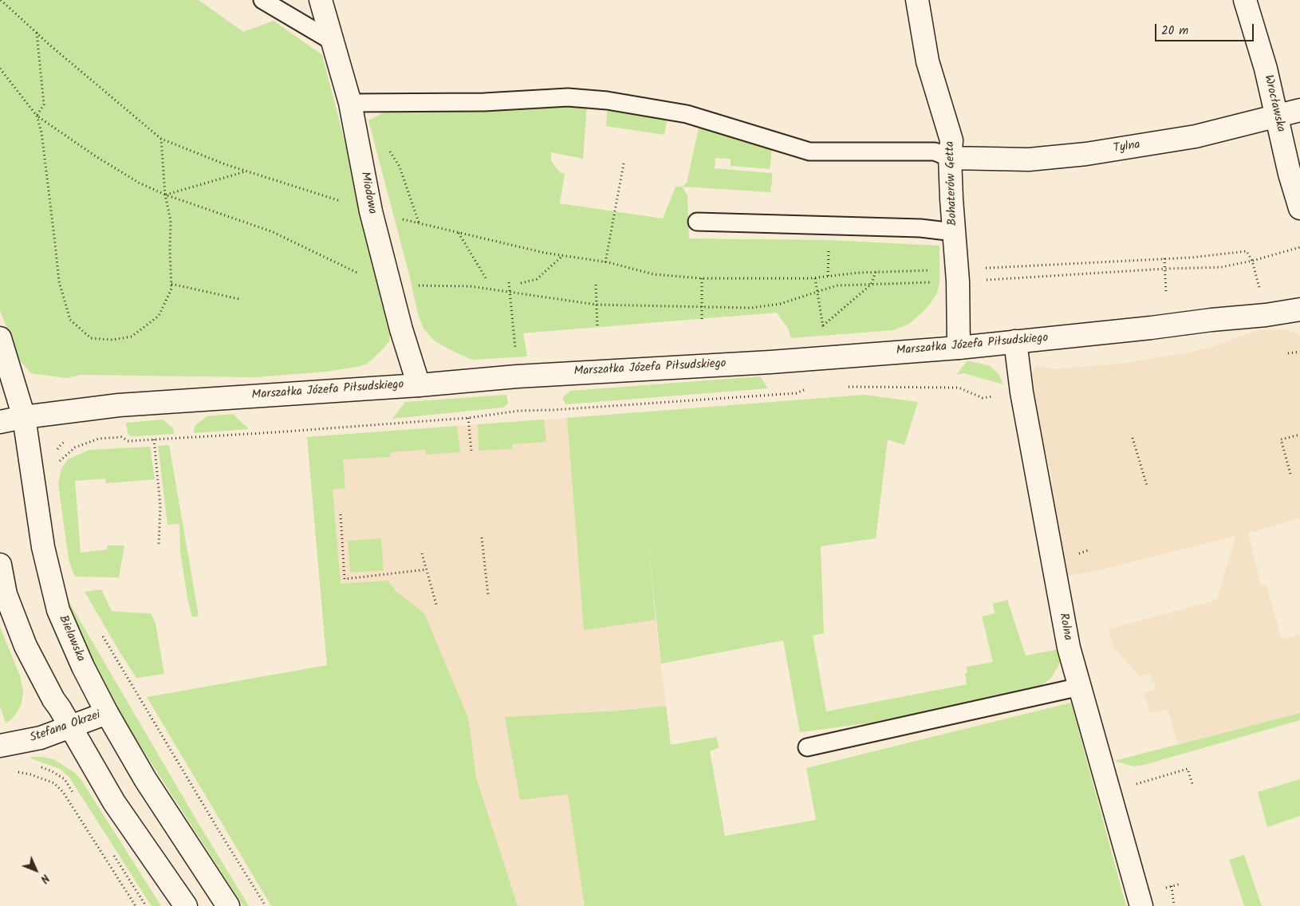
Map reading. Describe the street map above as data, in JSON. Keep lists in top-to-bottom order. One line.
{"streets":{"street":["Wrocławska","Tylna","Bohaterów Getta","Miodowa","Marszałka Józefa Piłsudskiego","Rolna","Bielawska","Stefana Okrzei"]},"crossings":[["Wrocławska","Tylna"],["Tylna","Bohaterów Getta"],["Bohaterów Getta","Marszałka Józefa Piłsudskiego"],["Miodowa","Marszałka Józefa Piłsudskiego"],["Marszałka Józefa Piłsudskiego","Rolna"],["Marszałka Józefa Piłsudskiego","Bielawska"],["Bielawska","Stefana Okrzei"]],"scale_bar":"20 m","north":"bottom right"}
